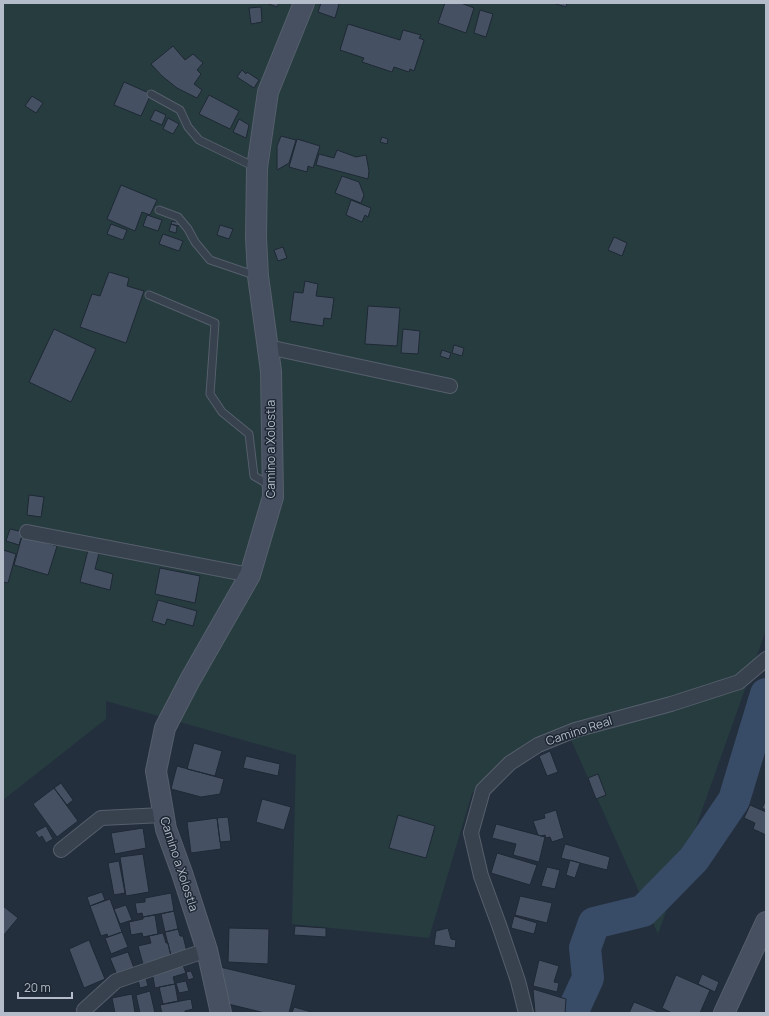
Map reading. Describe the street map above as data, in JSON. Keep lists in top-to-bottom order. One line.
{"streets":{"street":["Camino a Xolostla","Camino Real"]},"scale_bar":"20 m"}
